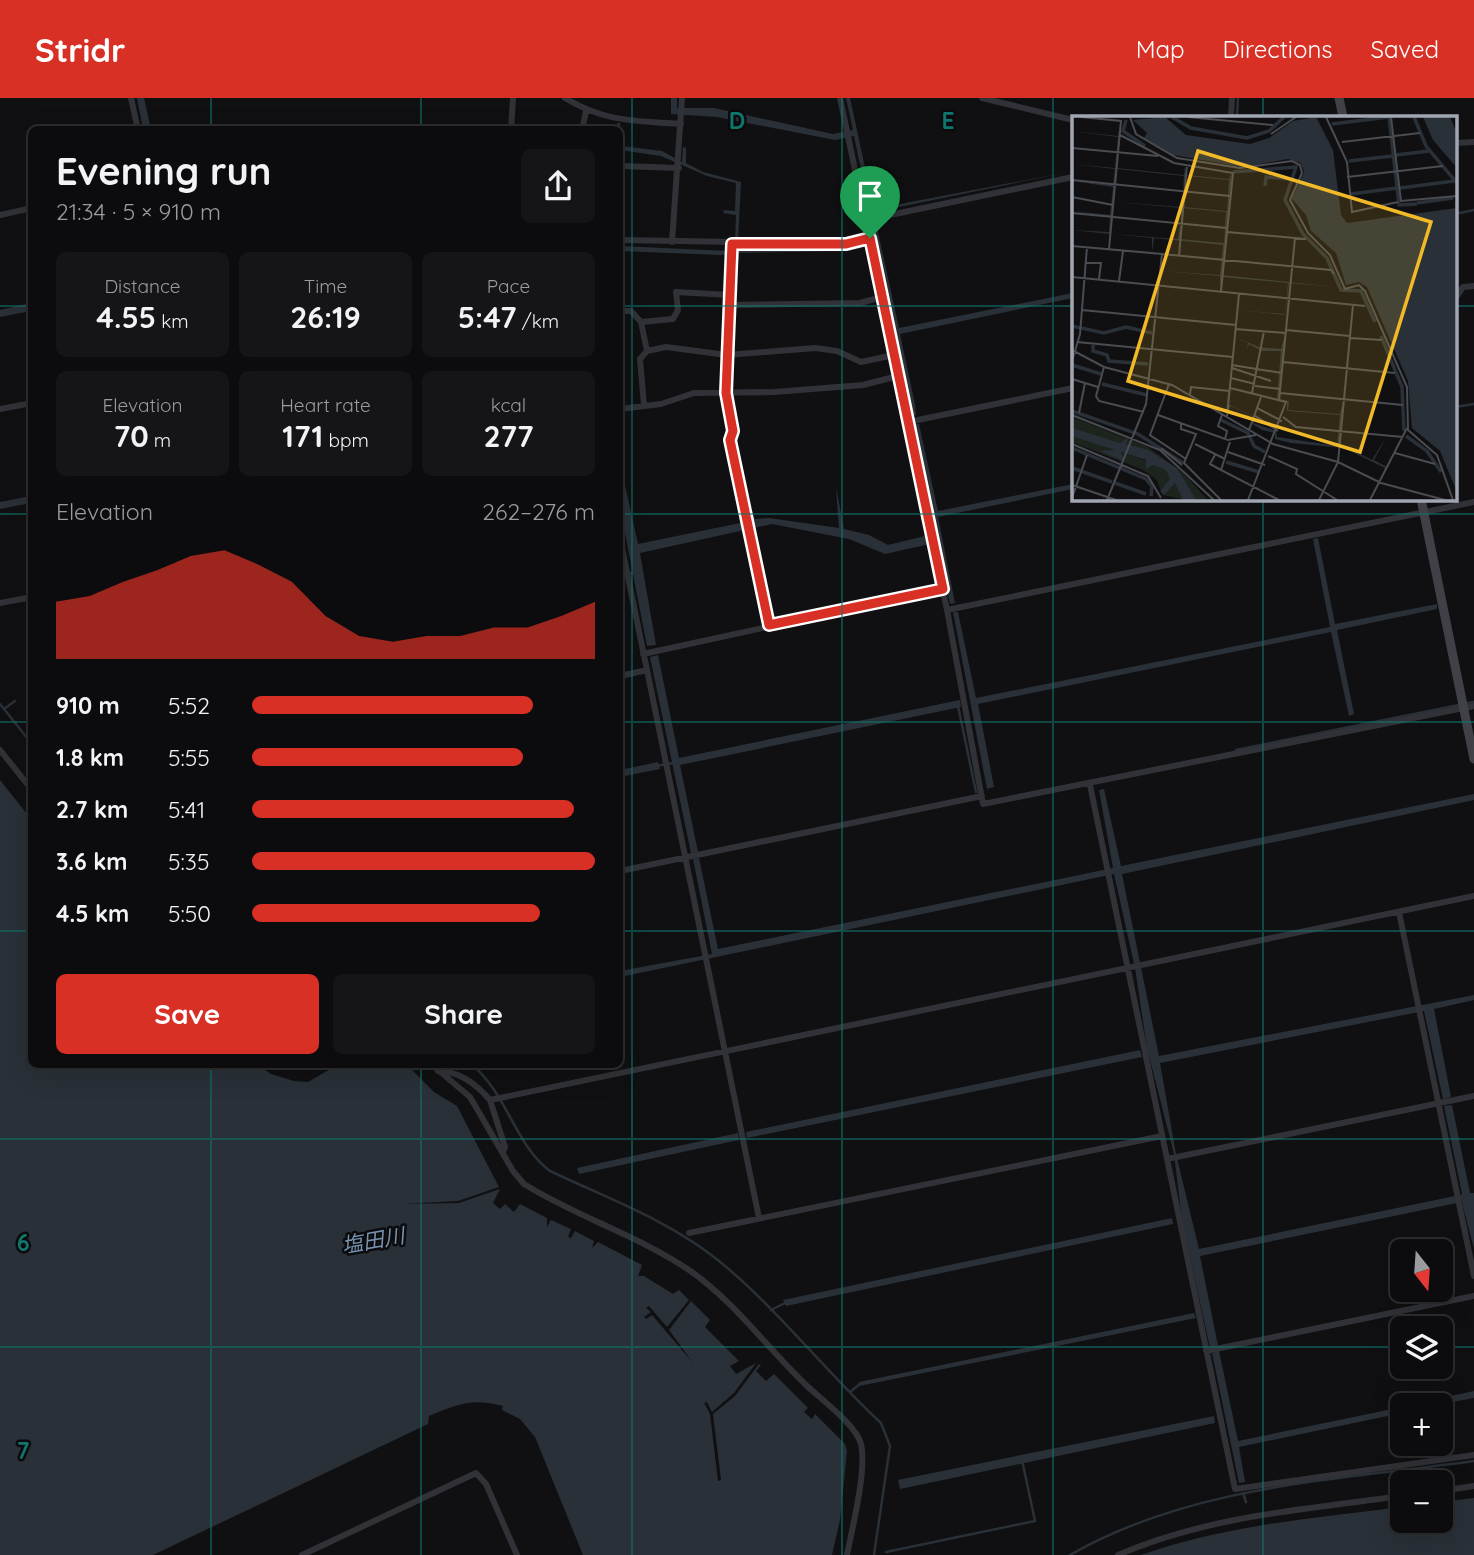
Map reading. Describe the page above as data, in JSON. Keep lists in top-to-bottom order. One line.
{"water":["塩田川"],"north":"bottom","page":{"header":"Stridr","nav":["Map","Directions","Saved"],"heading":["Evening run","21:34 · 5 × 910 m"],"stats":[["Distance","4.55 km"],["Time","26:19"],["Pace","5:47 /km"],["Elevation","70 m"],["Heart rate","171 bpm"],["kcal","277"]],"chart":["Elevation","262–276 m"],"list":[{"name":"910 m","note":"5:52"},{"name":"1.8 km","note":"5:55"},{"name":"2.7 km","note":"5:41"},{"name":"3.6 km","note":"5:35"},{"name":"4.5 km","note":"5:50"}],"buttons":["Save","Share"],"map_buttons":["+","−"]},"grid":{"columns":["D","E"],"rows":["6","7"]}}
